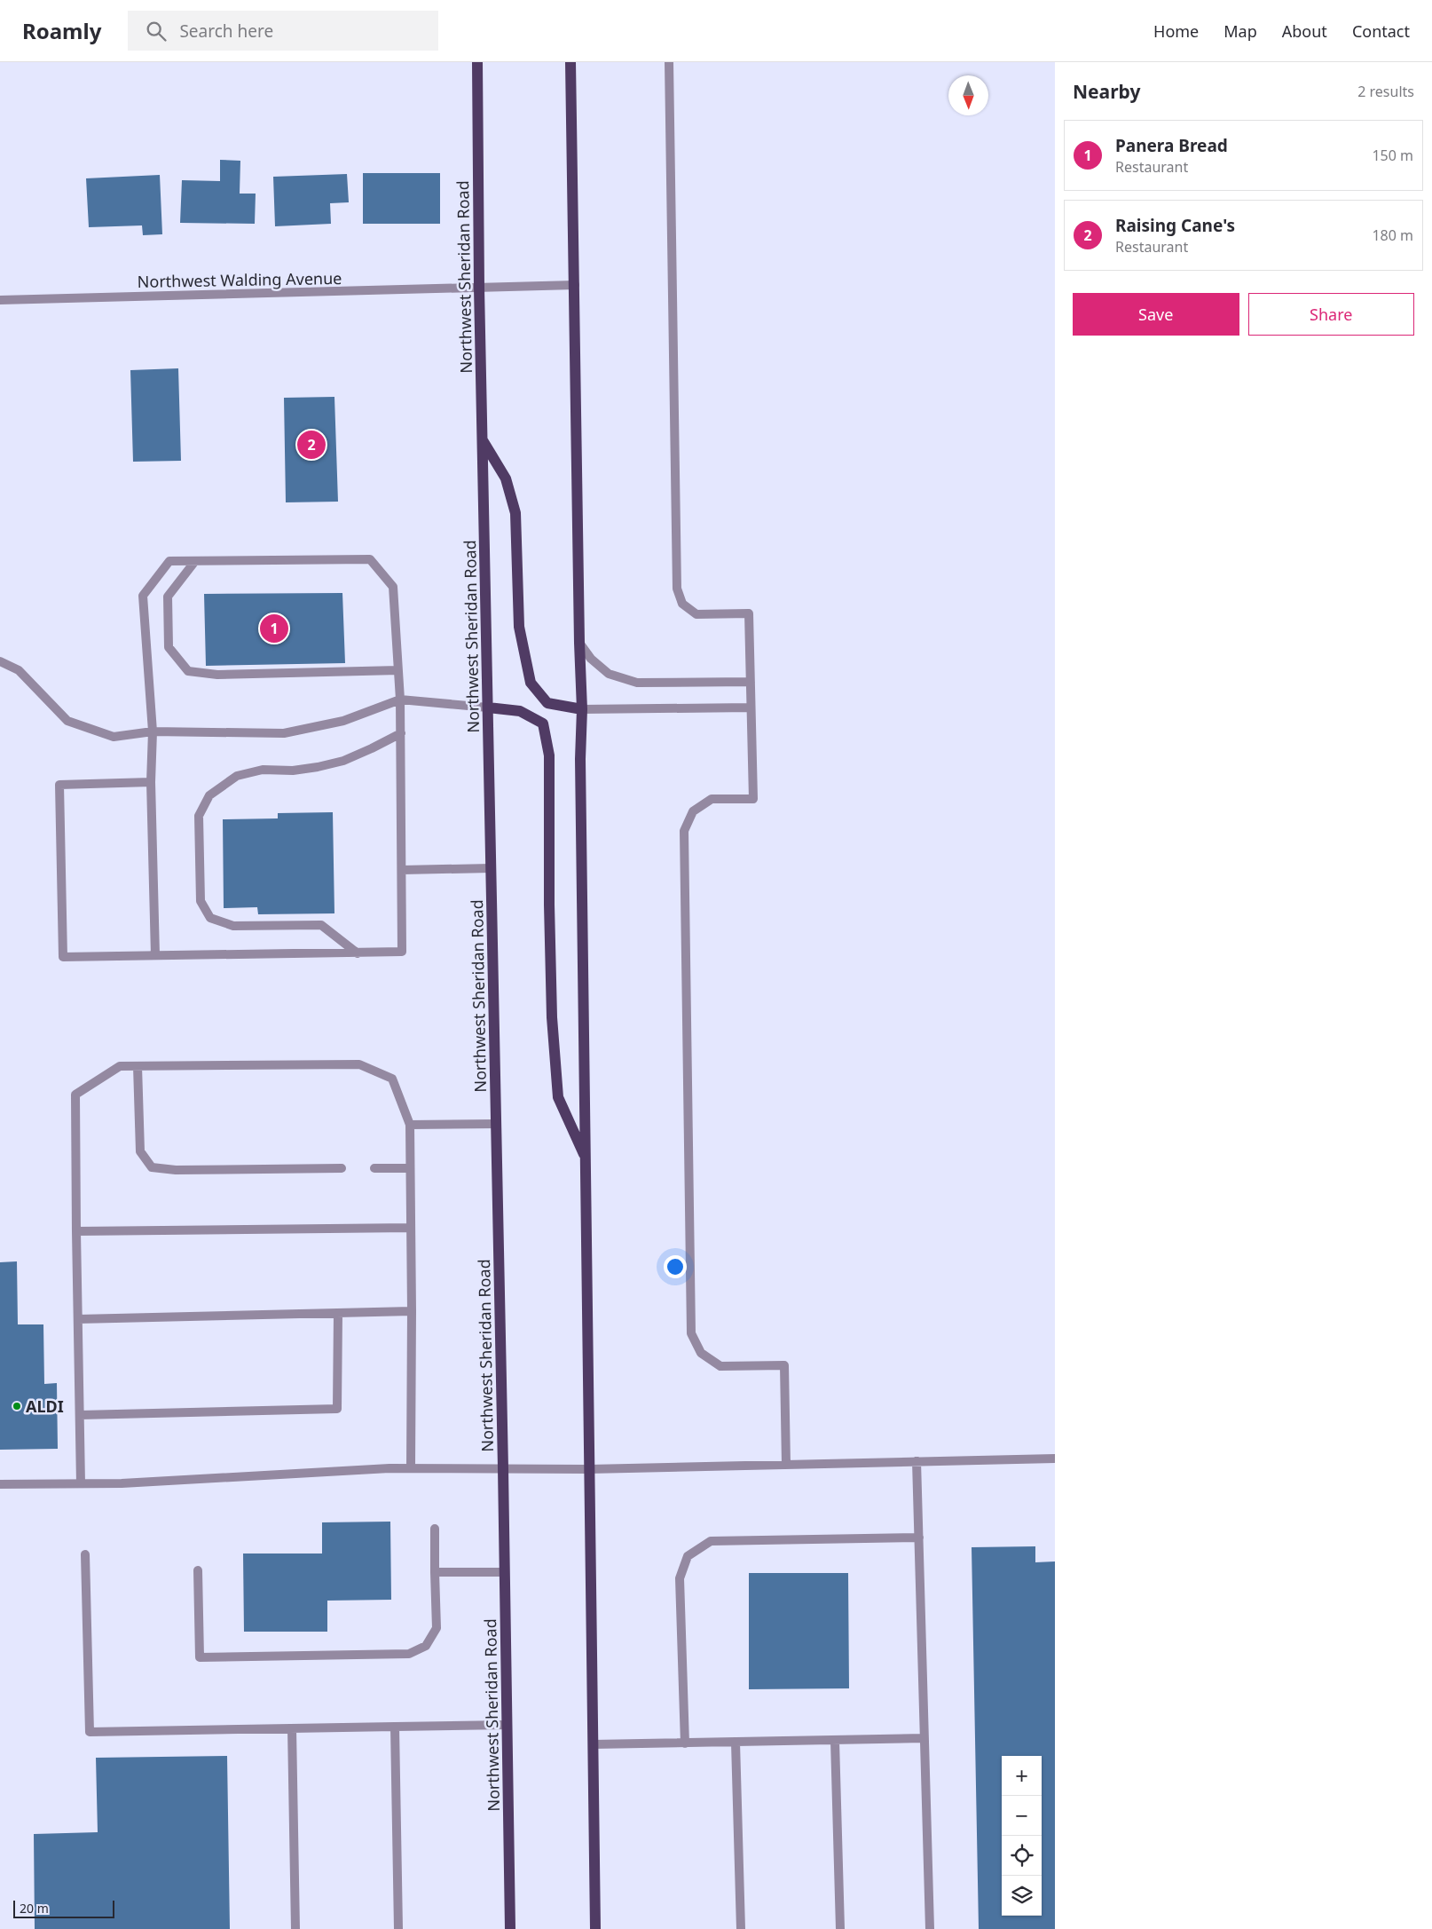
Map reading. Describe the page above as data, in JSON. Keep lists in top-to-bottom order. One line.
{"streets":{"main road":["Northwest Sheridan Road"],"street":["Northwest Walding Avenue"]},"crossings":[["Northwest Sheridan Road","Northwest Walding Avenue"]],"places":["ALDI"],"scale_bar":"20 m","north":"bottom","page":{"header":"Roamly","search":"Search here","nav":["Home","Map","About","Contact"],"heading":["Nearby","2 results"],"list":[{"mark":"1","name":"Panera Bread","note":"Restaurant","value":"150 m"},{"mark":"2","name":"Raising Cane's","note":"Restaurant","value":"180 m"}],"buttons":["Save","Share"],"pins":["2","1"],"map_buttons":["+","−"],"scale":"20 m"}}
